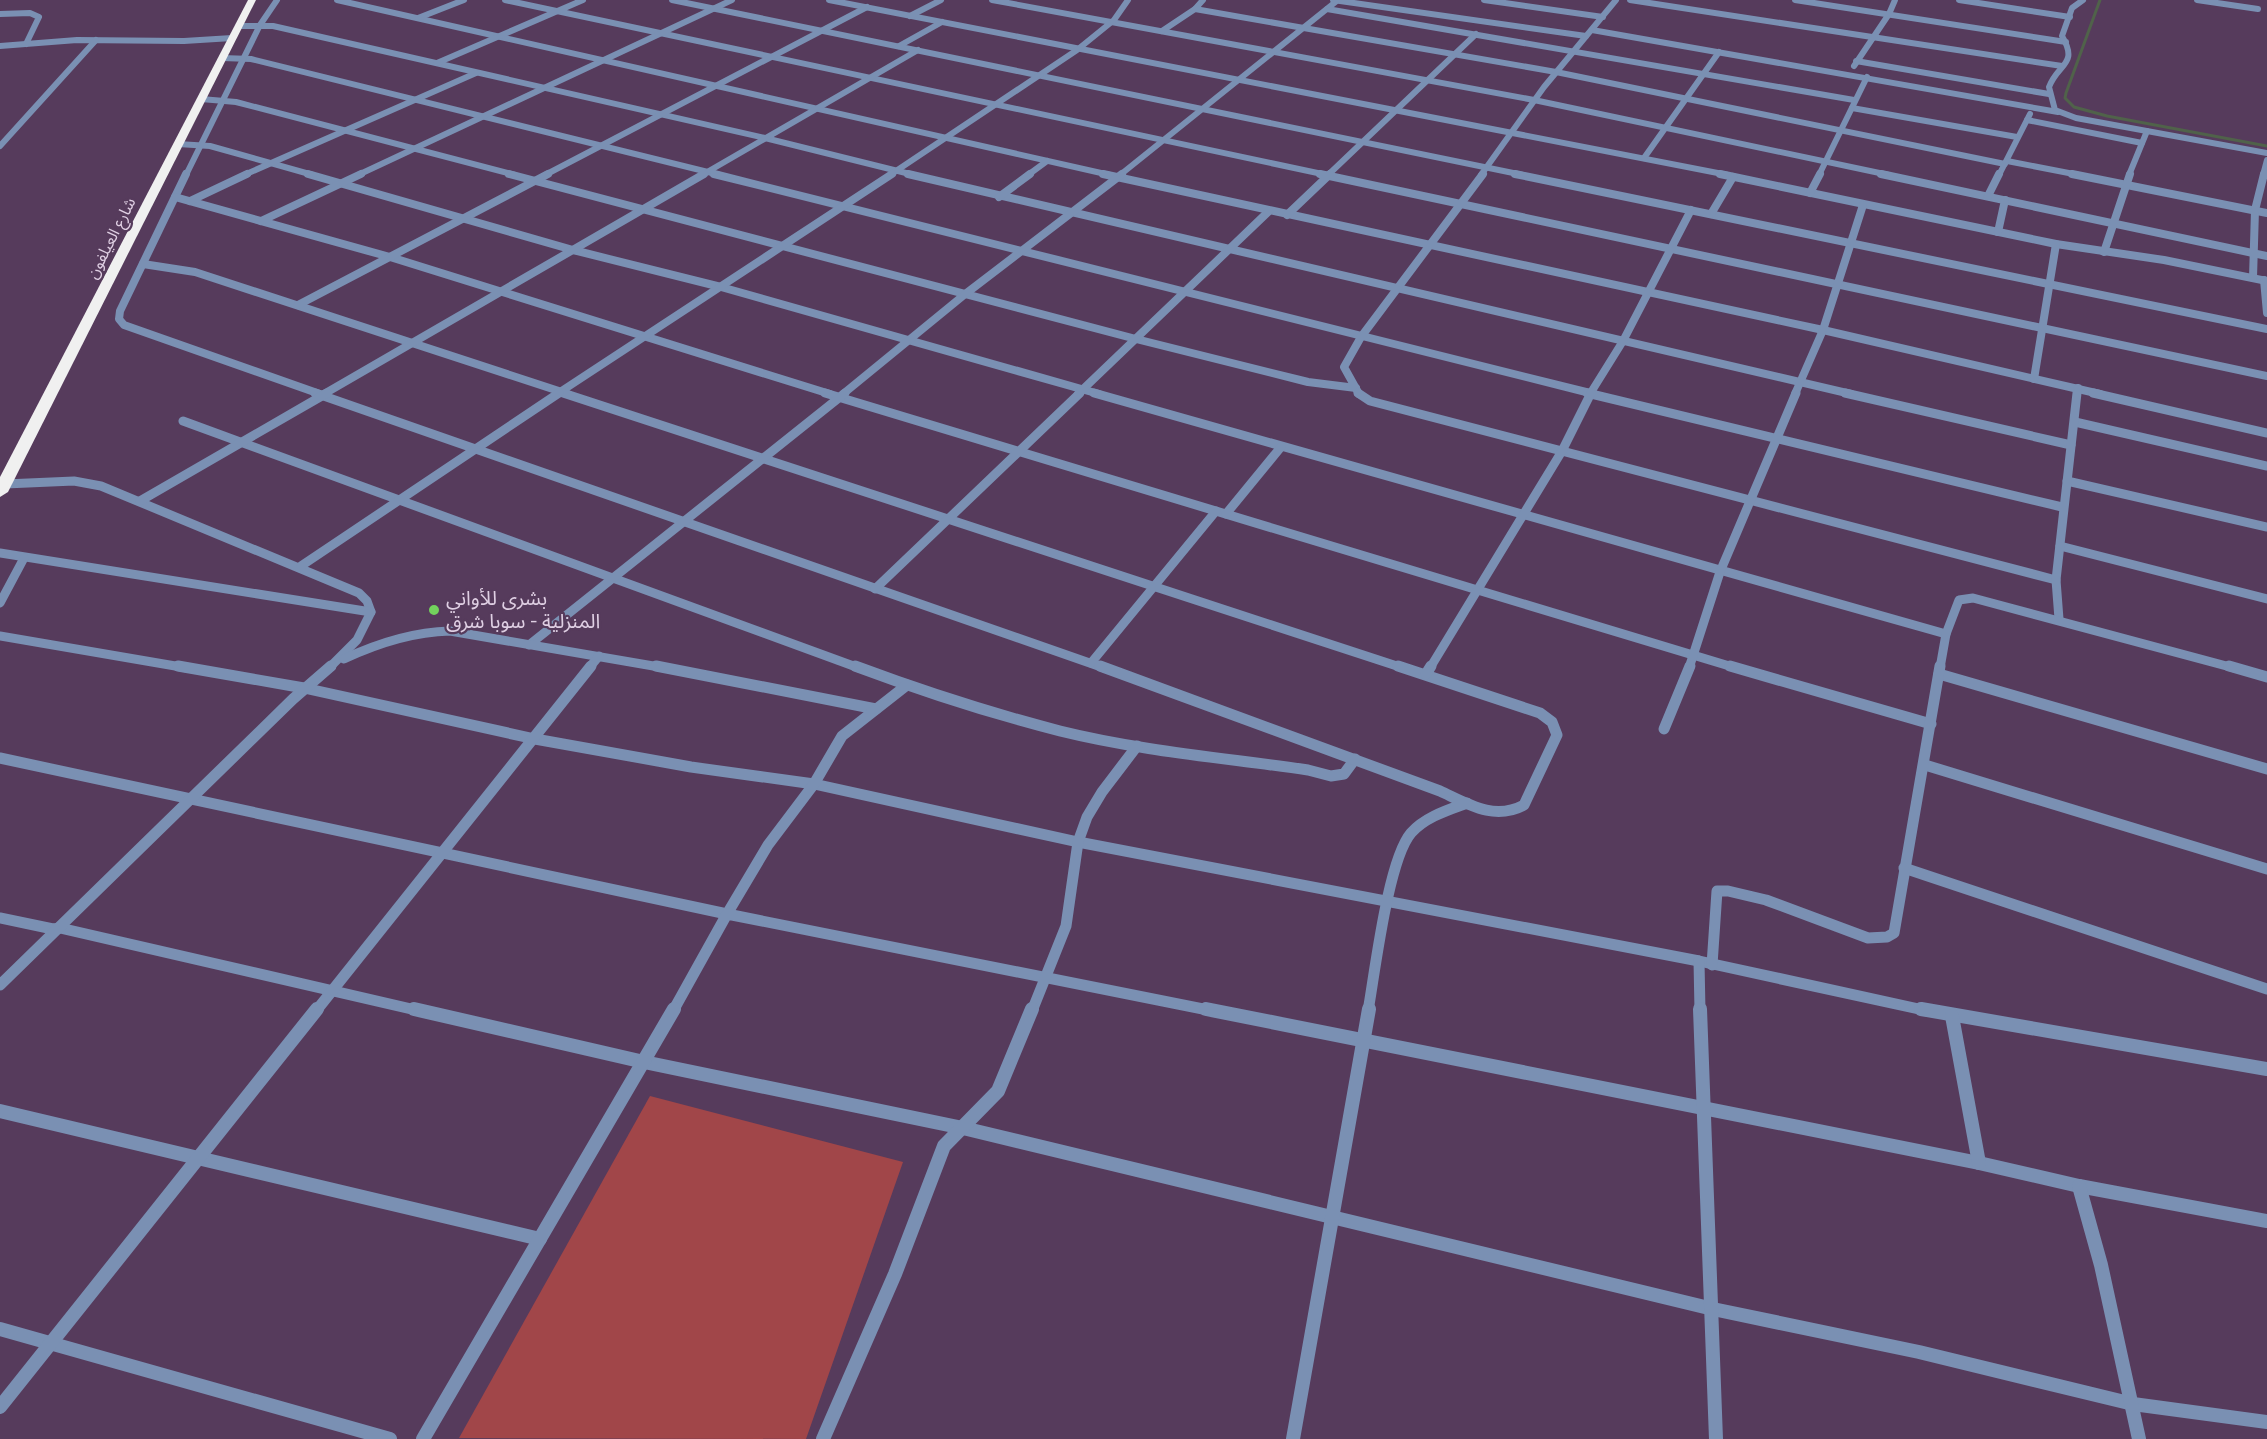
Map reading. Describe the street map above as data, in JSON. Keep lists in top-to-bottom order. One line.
{"streets":{"highway":["شارع العيلفون"]},"places":["بشرى للأواني المنزلية - سوبا شرق"]}
